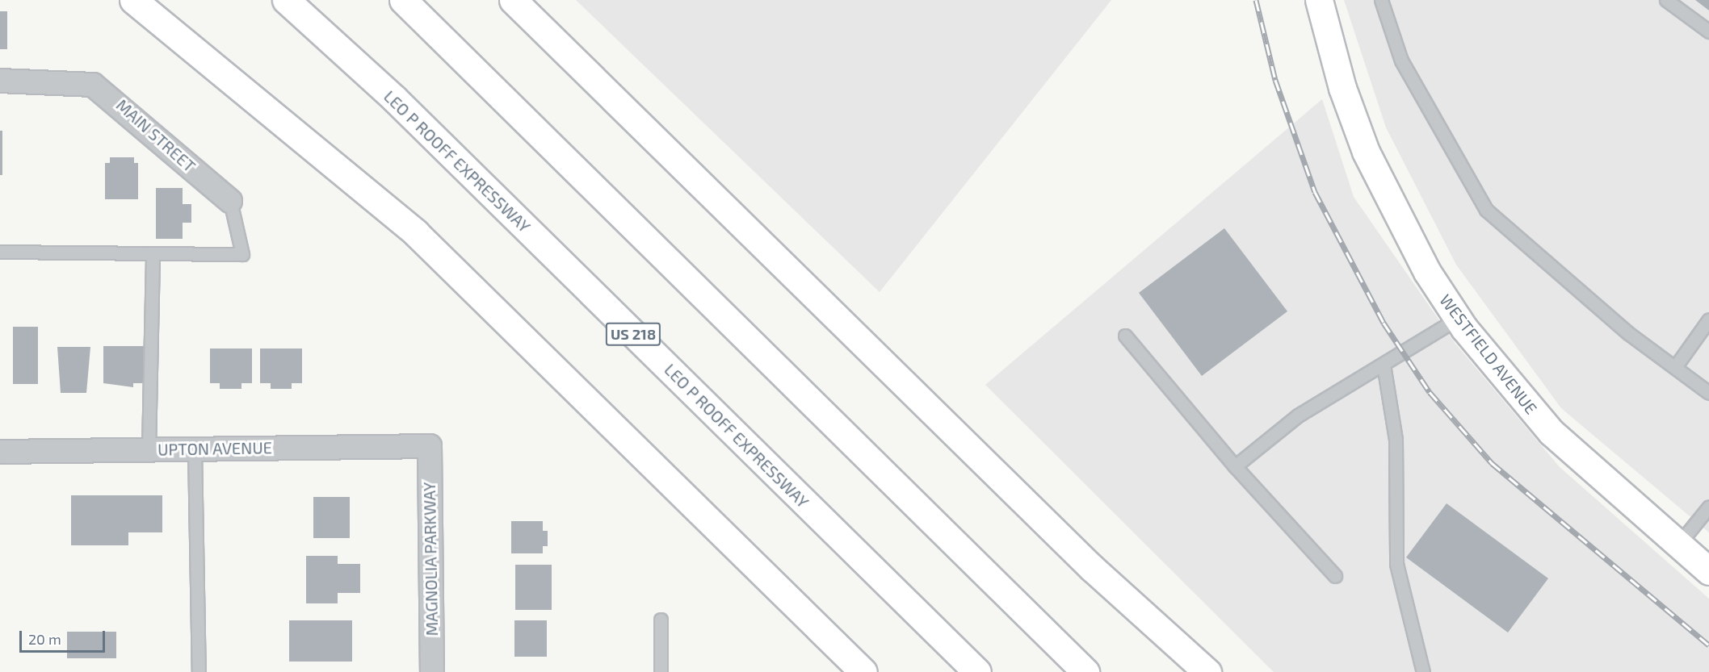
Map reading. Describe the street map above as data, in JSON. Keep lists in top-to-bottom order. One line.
{"streets":{"main road":["LEO P ROOFF EXPRESSWAY","US 218","WESTFIELD AVENUE"],"street":["MAIN STREET","UPTON AVENUE","MAGNOLIA PARKWAY"]},"crossings":[["UPTON AVENUE","MAGNOLIA PARKWAY"]],"scale_bar":"20 m"}
